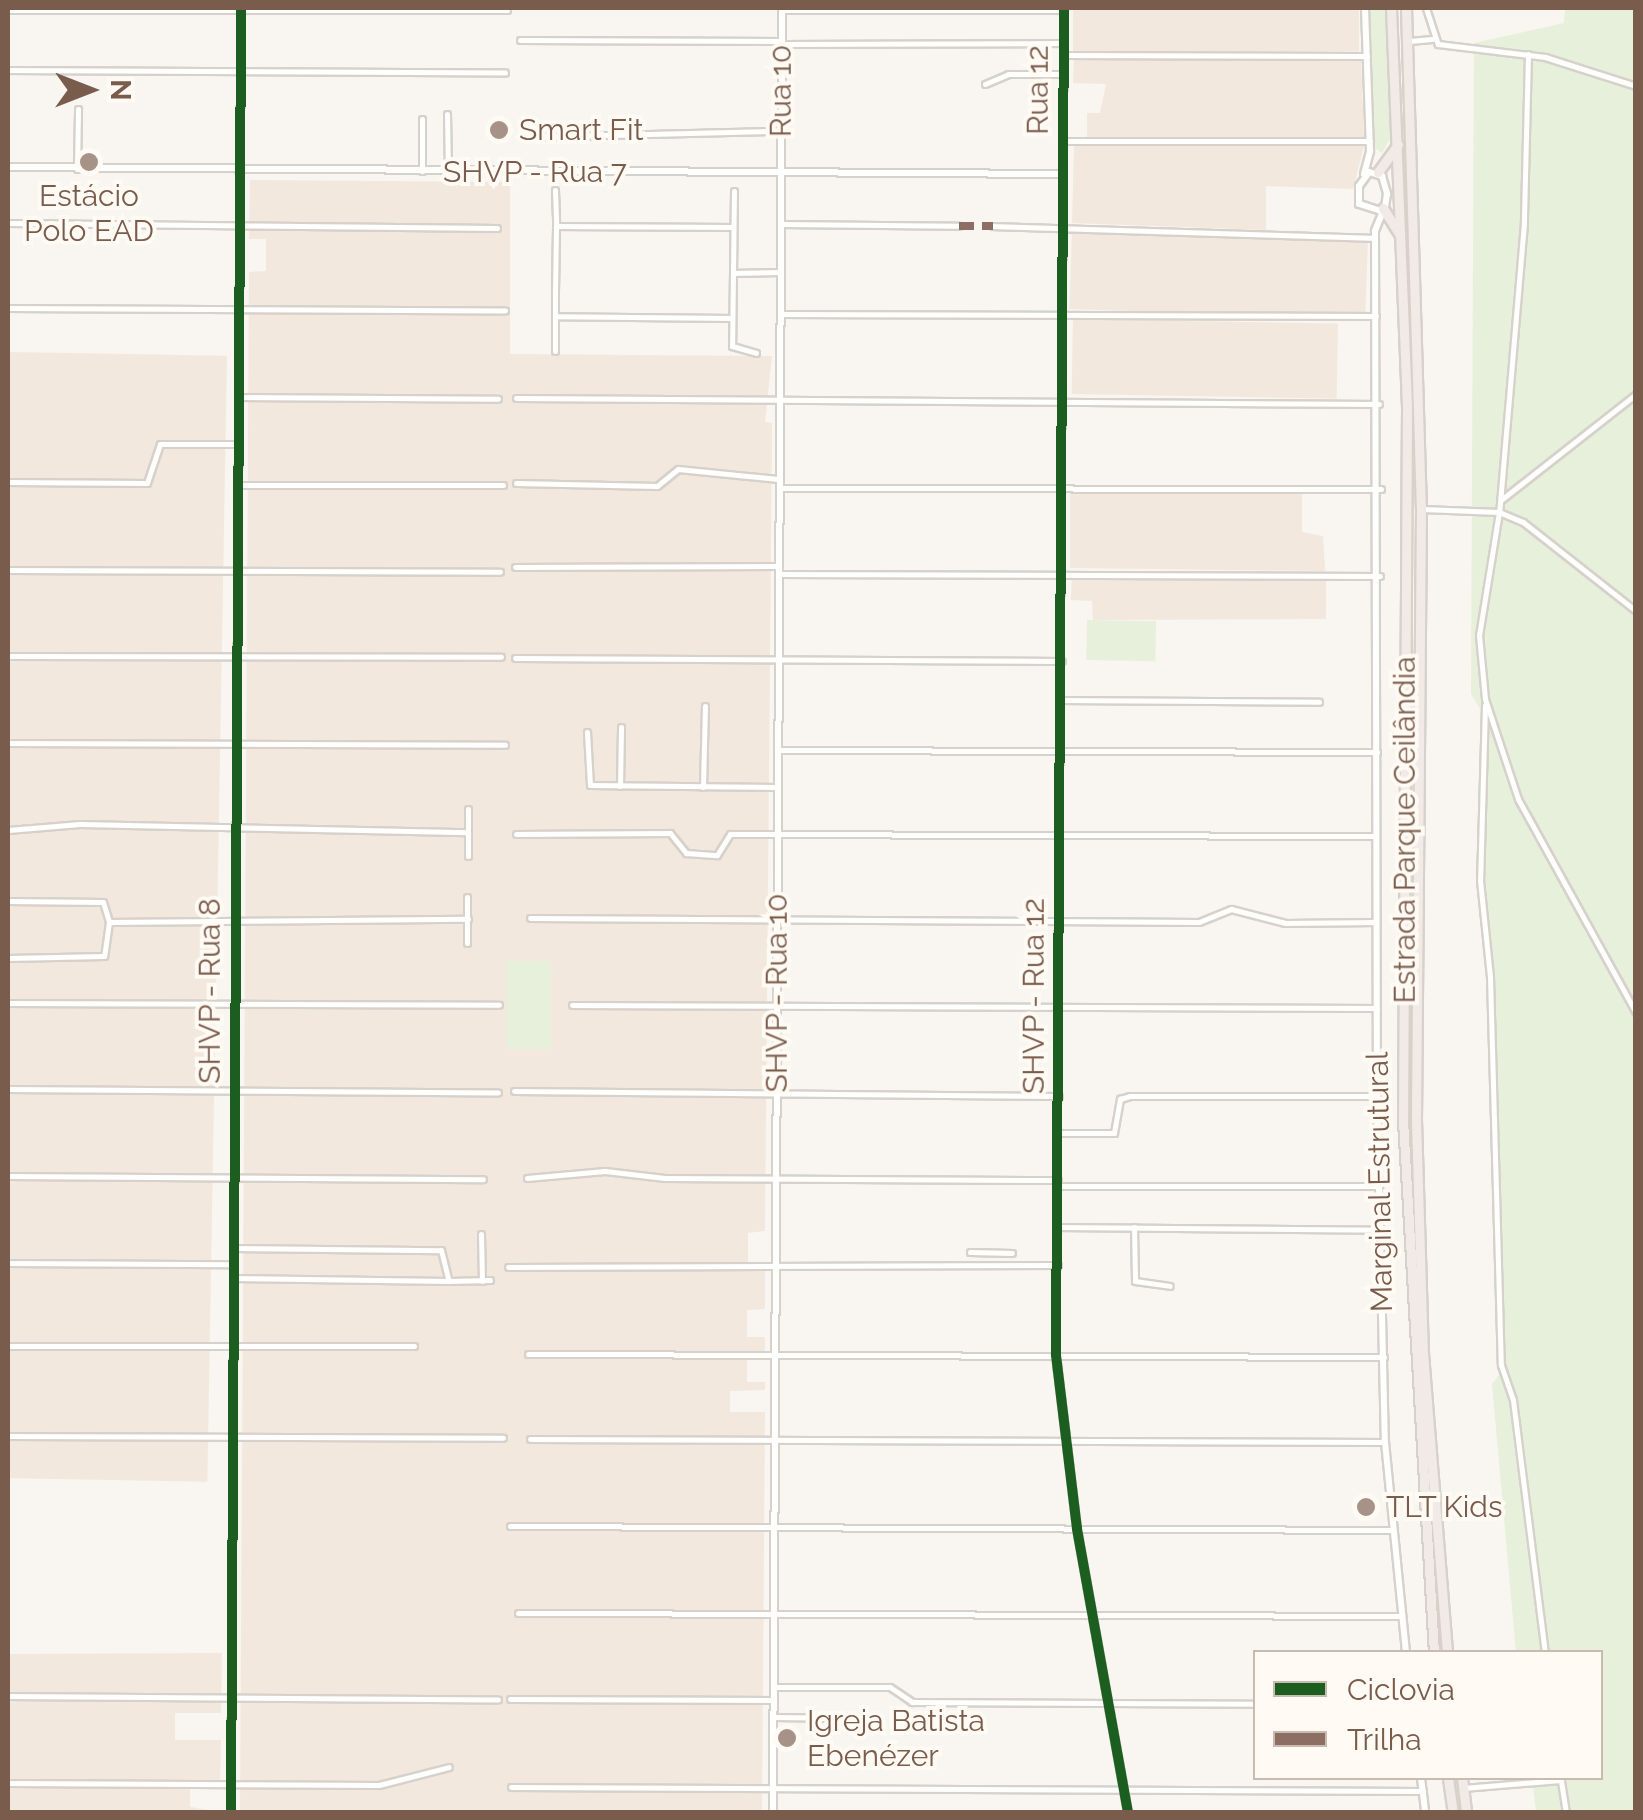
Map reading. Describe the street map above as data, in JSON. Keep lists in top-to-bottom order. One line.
{"streets":{"highway":["Estrada Parque Ceilândia"],"street":["Rua 12","Rua 10","SHVP - Rua 7","SHVP - Rua 8","SHVP - Rua 10","SHVP - Rua 12","Marginal Estrutural"]},"crossings":[["Rua 12","SHVP - Rua 7"],["Rua 12","SHVP - Rua 12"],["Rua 10","SHVP - Rua 7"],["Rua 10","SHVP - Rua 10"],["SHVP - Rua 7","SHVP - Rua 8"],["SHVP - Rua 7","SHVP - Rua 10"],["SHVP - Rua 7","SHVP - Rua 12"]],"places":["Smart Fit","Estácio Polo EAD","TLT Kids","Igreja Batista Ebenézer"],"legend":["Ciclovia","Trilha"],"north":"right"}
